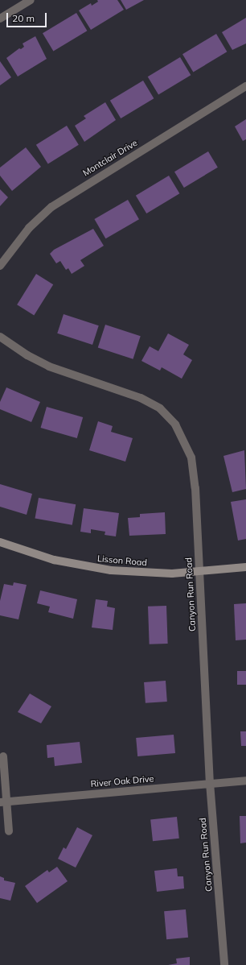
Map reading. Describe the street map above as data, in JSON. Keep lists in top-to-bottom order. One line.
{"streets":{"street":["Montclair Drive","Lisson Road","Canyon Run Road","River Oak Drive"]},"crossings":[["Lisson Road","Canyon Run Road"],["Canyon Run Road","River Oak Drive"]],"scale_bar":"20 m"}
